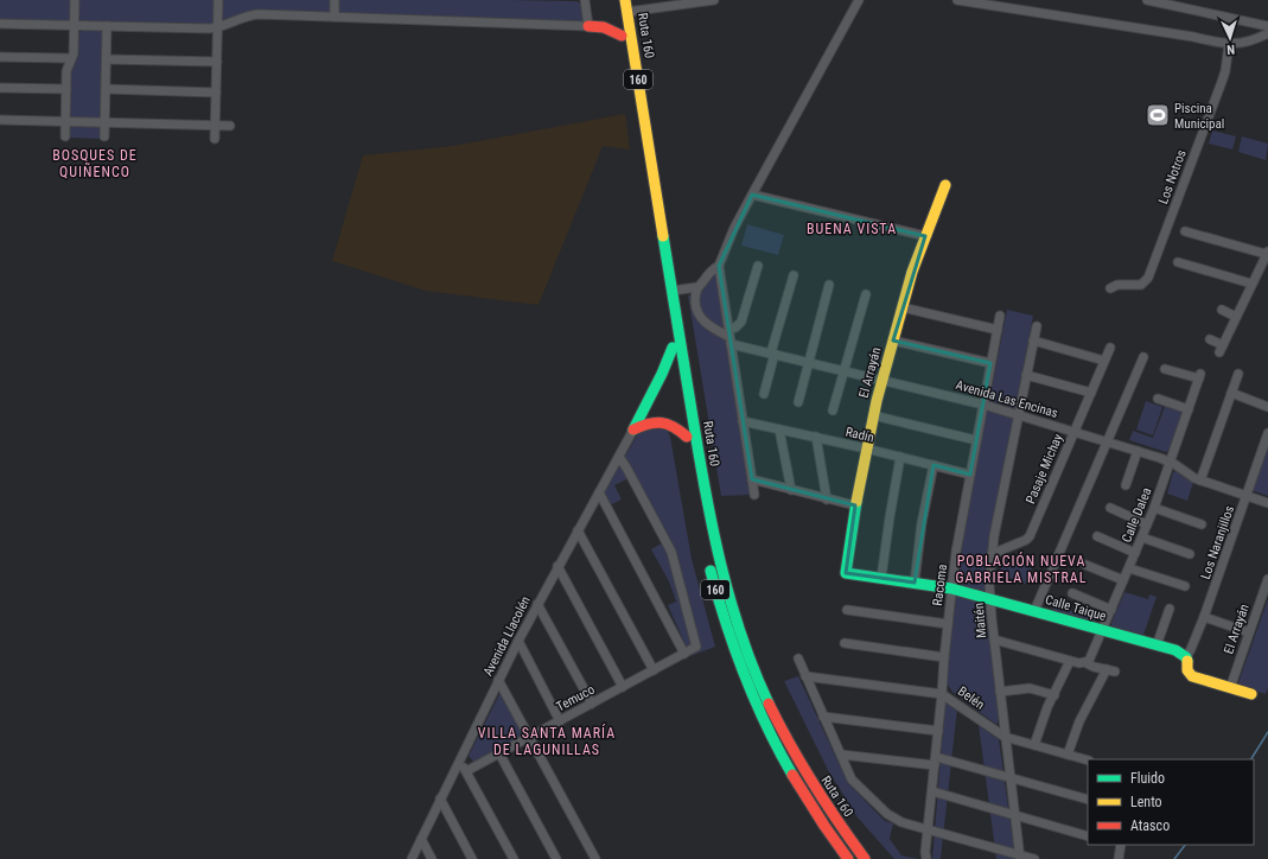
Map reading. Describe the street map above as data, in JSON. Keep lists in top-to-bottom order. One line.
{"streets":{"main road":["Ruta 160","160","El Arrayán","Calle Taique"],"street":["Los Notros","Avenida Las Encinas","Radín","Pasaje Michay","Calle Dalea","Los Naranjillos","Racoma","Maitén","Avenida Llacolén","Temuco","Belén"]},"crossings":[["El Arrayán","Avenida Las Encinas"],["El Arrayán","Radín"],["El Arrayán","Calle Taique"],["Avenida Las Encinas","Pasaje Michay"],["Avenida Las Encinas","Calle Dalea"],["Avenida Las Encinas","Los Naranjillos"],["Avenida Las Encinas","Racoma"],["Avenida Las Encinas","Maitén"],["Radín","Racoma"],["Pasaje Michay","Maitén"],["Calle Dalea","Calle Taique"],["Los Naranjillos","Calle Taique"],["Racoma","Calle Taique"],["Racoma","Belén"],["Calle Taique","Maitén"],["Maitén","Belén"],["Avenida Llacolén","Temuco"]],"districts":["BOSQUES DE QUIÑENCO","BUENA VISTA","POBLACIÓN NUEVA GABRIELA MISTRAL","VILLA SANTA MARÍA DE LAGUNILLAS"],"places":{"sports":["Piscina Municipal"]},"legend":["Fluido","Lento","Atasco"],"north":"bottom"}
